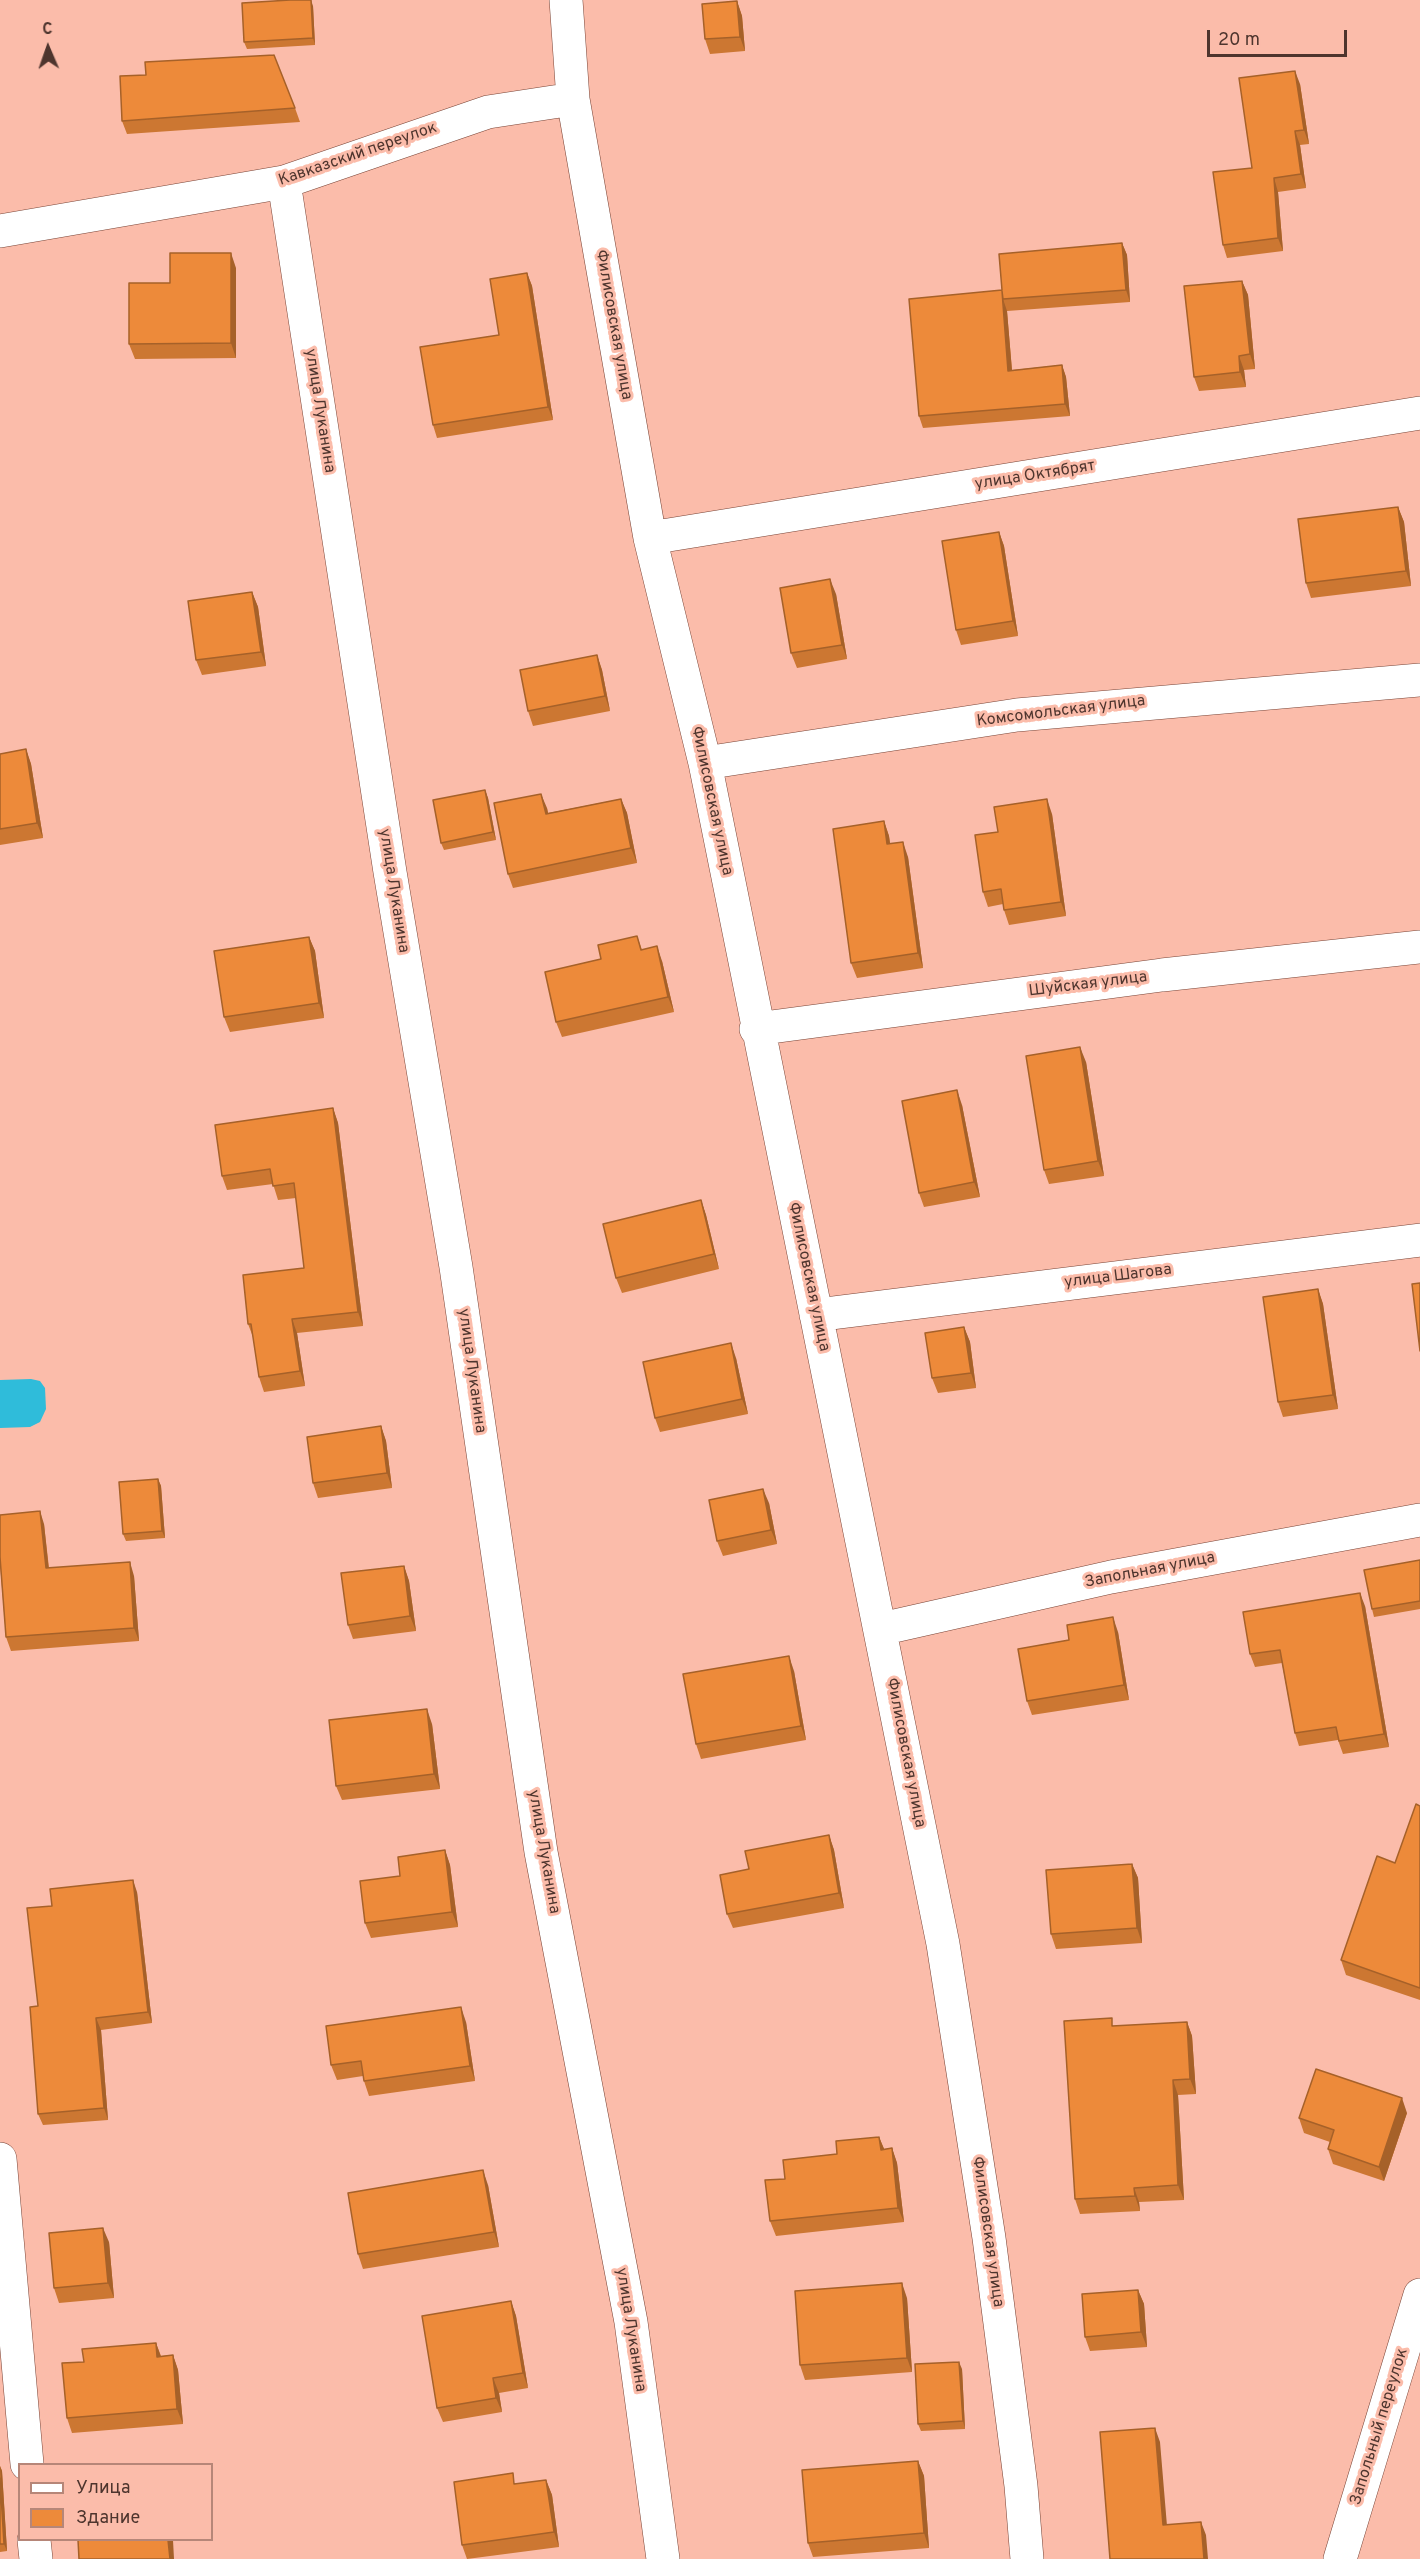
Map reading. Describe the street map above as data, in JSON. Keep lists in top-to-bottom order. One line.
{"streets":{"street":["Кавказский переулок","Филисовская улица","улица Луканина","улица Октябрят","Комсомольская улица","Шуйская улица","улица Шагова","Запольная улица","Запольный переулок"]},"crossings":[["Кавказский переулок","Филисовская улица"],["Кавказский переулок","улица Луканина"],["Филисовская улица","улица Октябрят"],["Филисовская улица","Комсомольская улица"],["Филисовская улица","Шуйская улица"],["Филисовская улица","улица Шагова"],["Филисовская улица","Запольная улица"]],"legend":["Улица","Здание"],"scale_bar":"20 m","north":"top"}
